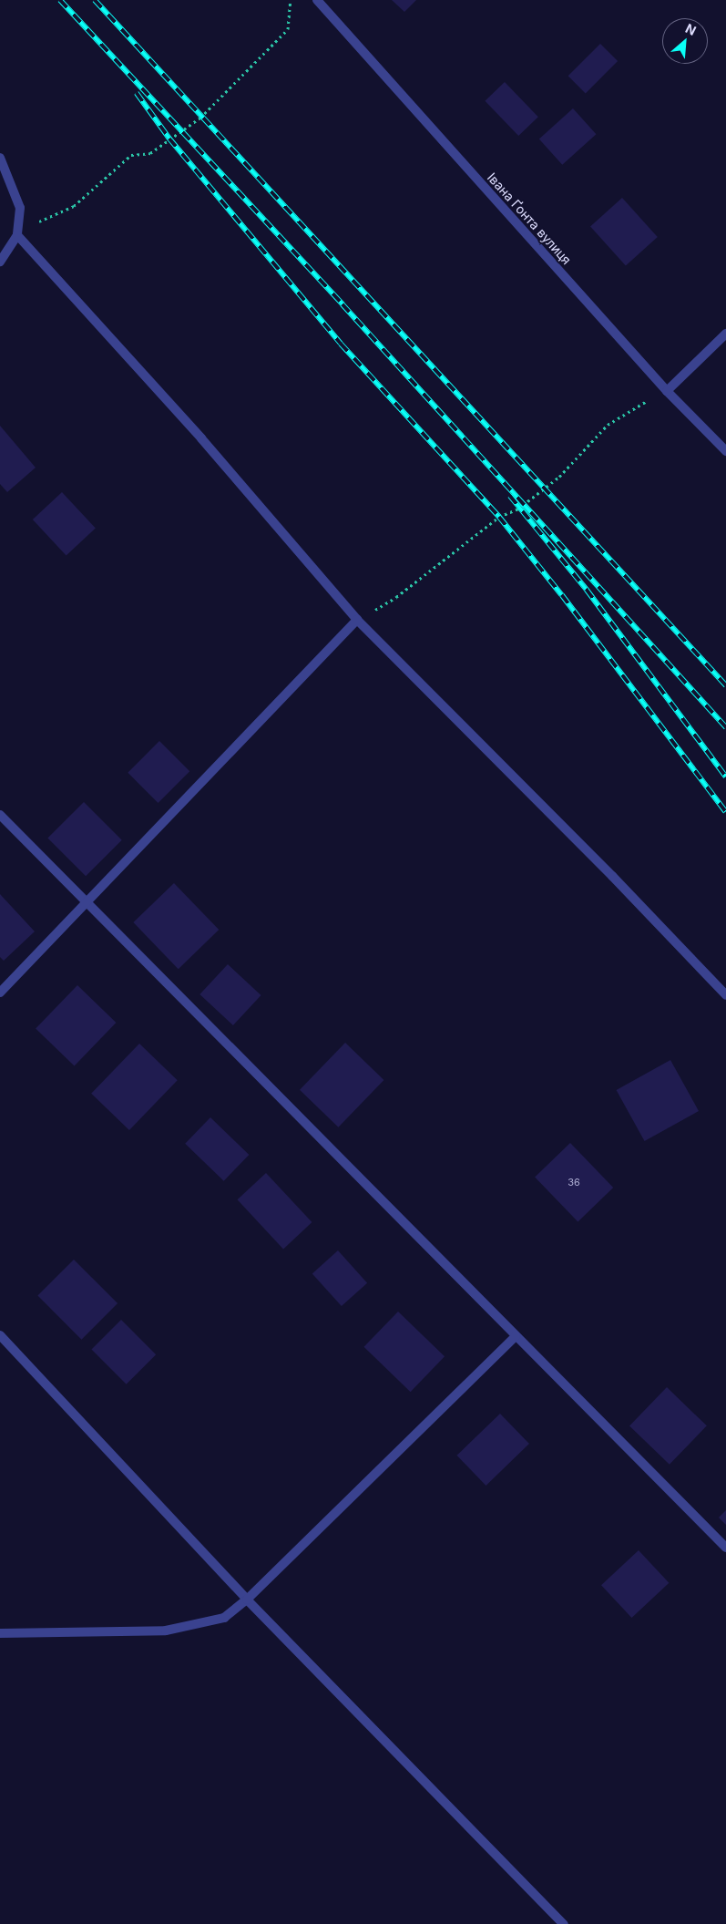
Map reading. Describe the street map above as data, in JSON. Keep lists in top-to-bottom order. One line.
{"streets":{"street":["Івана Ґонта вулиця"]},"house_numbers":["36"],"north":"top right"}
